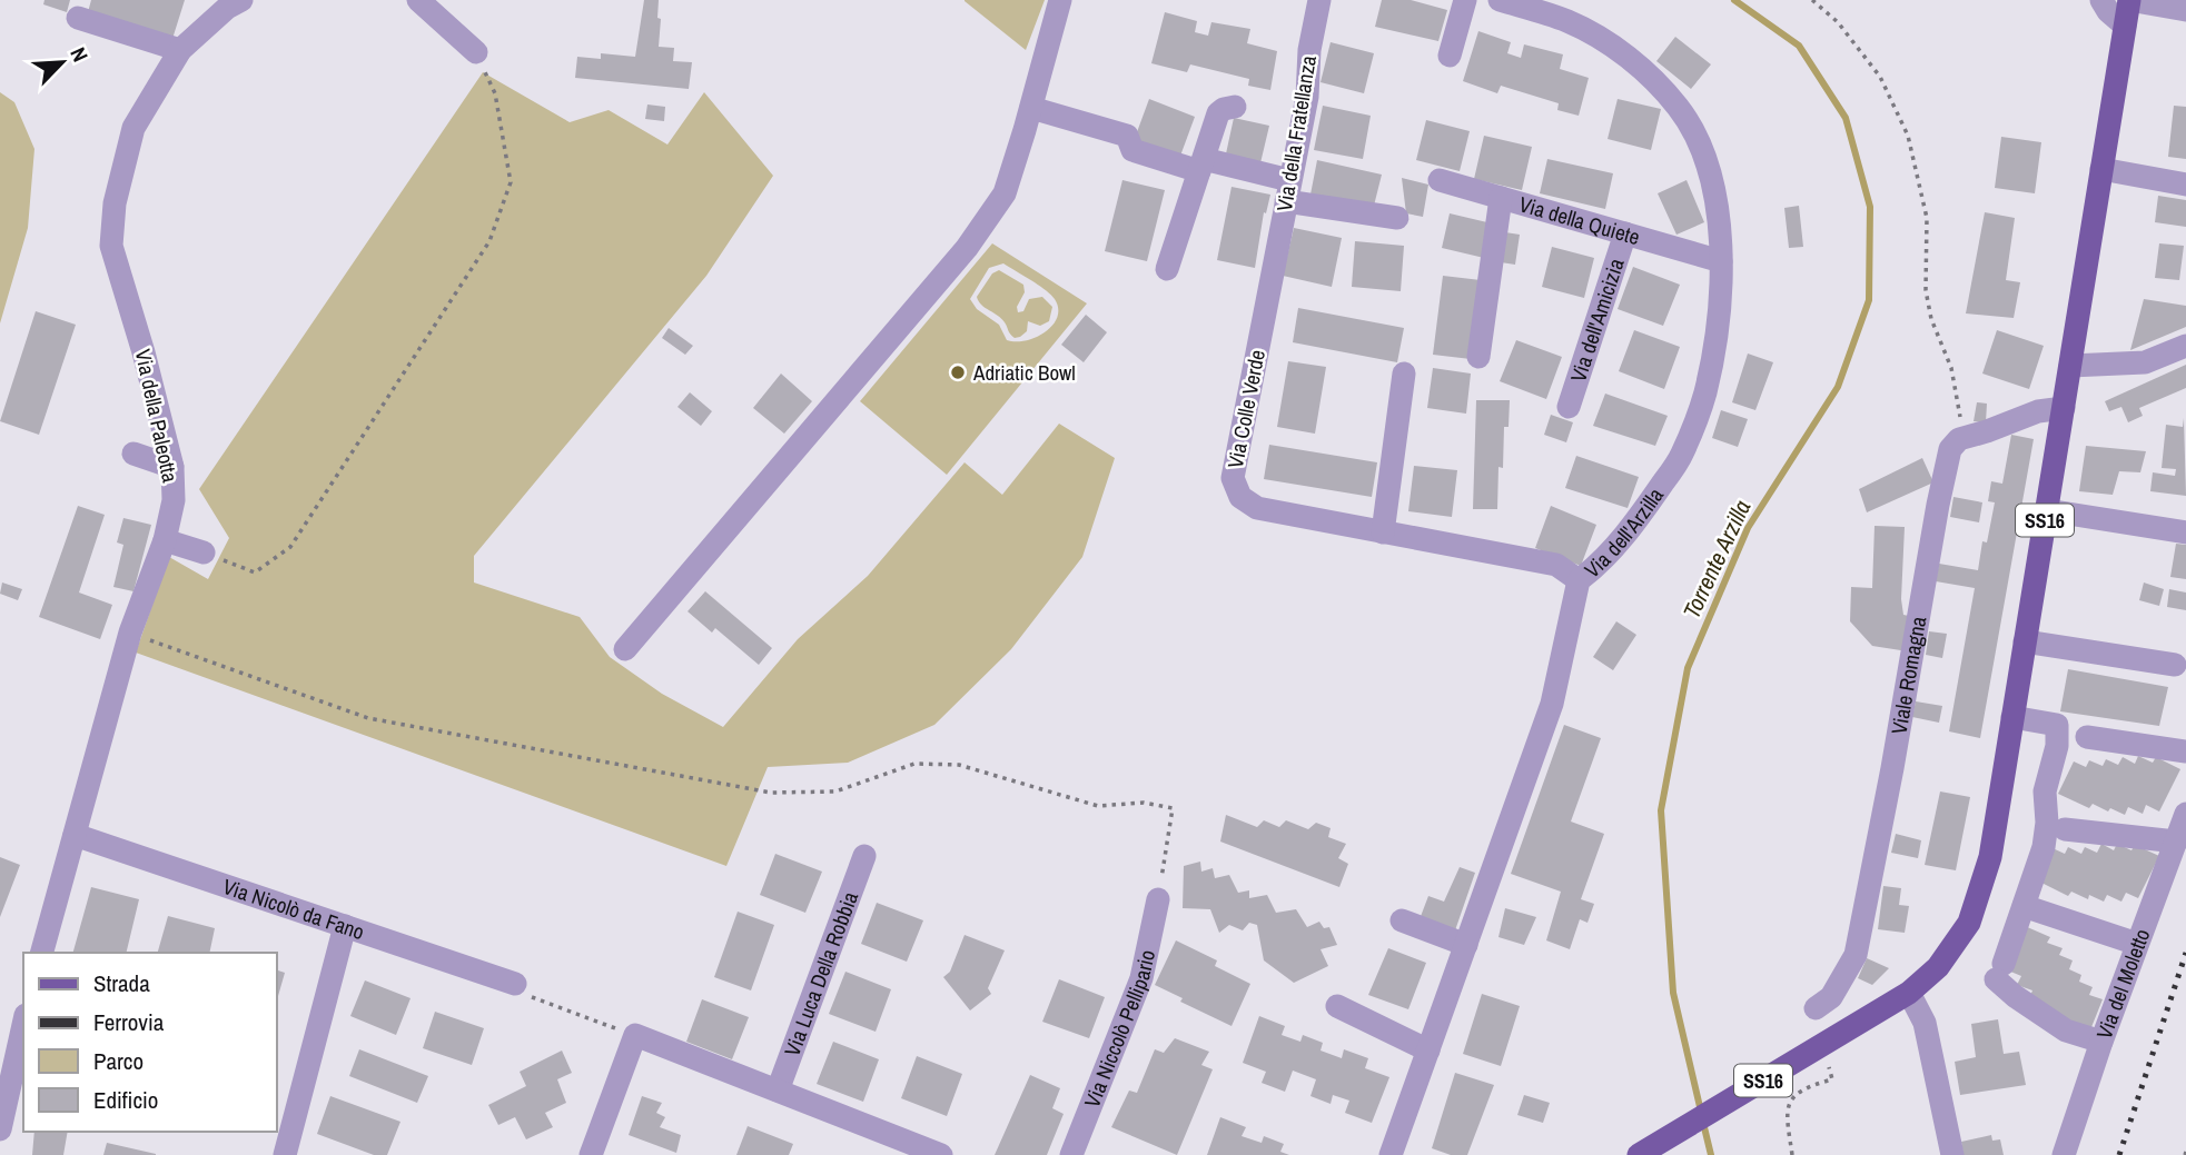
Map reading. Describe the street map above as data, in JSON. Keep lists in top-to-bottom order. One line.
{"streets":{"main road":["SS16"],"street":["Via della Fratellanza","Via della Quiete","Via dell'Amicizia","Via Colle Verde","Via della Paleotta","Via dell'Arzilla","Viale Romagna","Via Nicolò da Fano","Via Luca Della Robbia","Via del Moletto","Via Niccolò Pellipario"]},"crossings":[["Via della Fratellanza","Via Colle Verde"],["Via della Quiete","Via dell'Amicizia"],["Via della Quiete","Via dell'Arzilla"],["Via Colle Verde","Via dell'Arzilla"],["Via della Paleotta","Via Nicolò da Fano"]],"water":["Torrente Arzilla"],"places":["Adriatic Bowl"],"legend":["Strada","Ferrovia","Parco","Edificio"],"north":"top right"}
